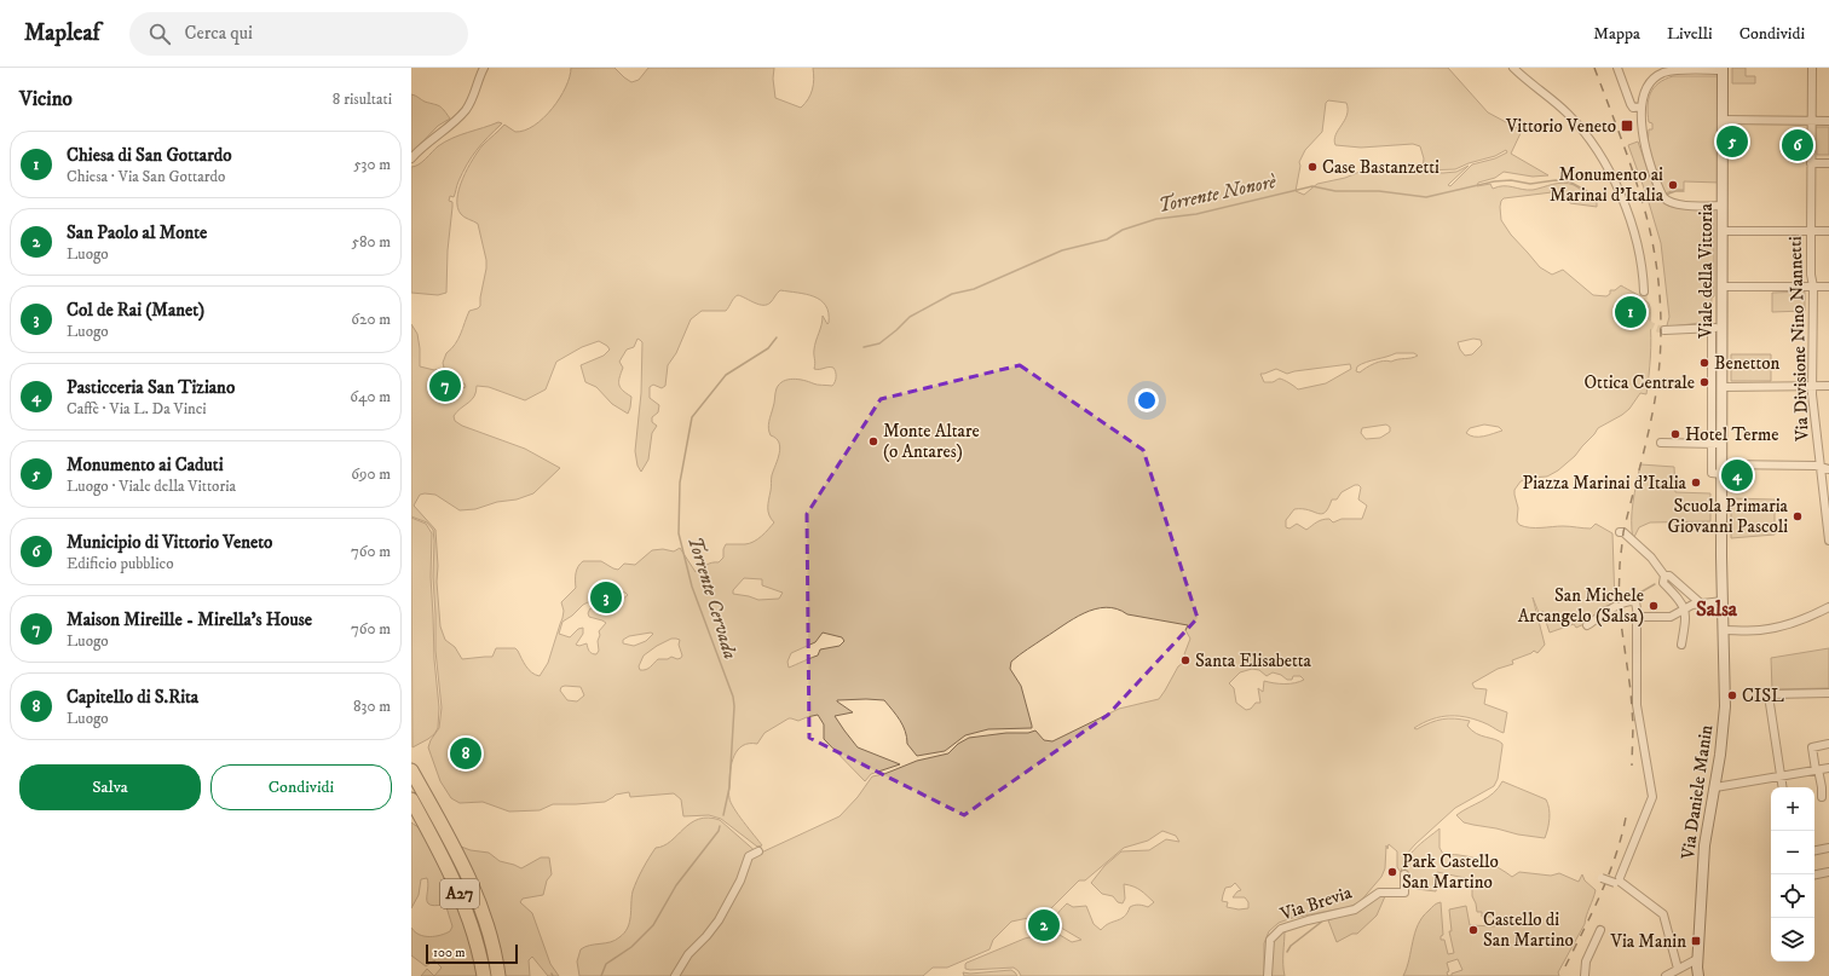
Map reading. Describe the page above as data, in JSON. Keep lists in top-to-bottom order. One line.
{"streets":{"highway":["A27"],"street":["Viale della Vittoria","Via Divisione Nino Nannetti","Via Daniele Manin","Via Brevia"]},"crossings":[["Viale della Vittoria","Via Daniele Manin"]],"districts":["Salsa"],"water":["Torrente Nonorè","Torrente Cervada"],"places":{"transit":["Vittorio Veneto","Via Manin"],"other":["Case Bastanzetti","Monumento ai Marinai d'Italia","Benetton","Ottica Centrale","Hotel Terme","Monte Altare (o Antares)","Piazza Marinai d'Italia","Scuola Primaria Giovanni Pascoli","San Michele Arcangelo (Salsa)","Santa Elisabetta","CISL","Park Castello San Martino","Castello di San Martino"]},"scale_bar":"100 m","page":{"header":"Mapleaf","search":"Cerca qui","nav":["Mappa","Livelli","Condividi"],"heading":["Vicino","8 risultati"],"pins":["5","6","1","7","4","3","8","2"],"list":[{"mark":"1","name":"Chiesa di San Gottardo","note":"Chiesa · Via San Gottardo","value":"530 m"},{"mark":"2","name":"San Paolo al Monte","note":"Luogo","value":"580 m"},{"mark":"3","name":"Col de Rai (Manet)","note":"Luogo","value":"620 m"},{"mark":"4","name":"Pasticceria San Tiziano","note":"Caffè · Via L. Da Vinci","value":"640 m"},{"mark":"5","name":"Monumento ai Caduti","note":"Luogo · Viale della Vittoria","value":"690 m"},{"mark":"6","name":"Municipio di Vittorio Veneto","note":"Edificio pubblico","value":"760 m"},{"mark":"7","name":"Maison Mireille - Mirella's House","note":"Luogo","value":"760 m"},{"mark":"8","name":"Capitello di S.Rita","note":"Luogo","value":"830 m"}],"buttons":["Salva","Condividi"],"map_buttons":["+","−"],"scale":"100 m"}}
